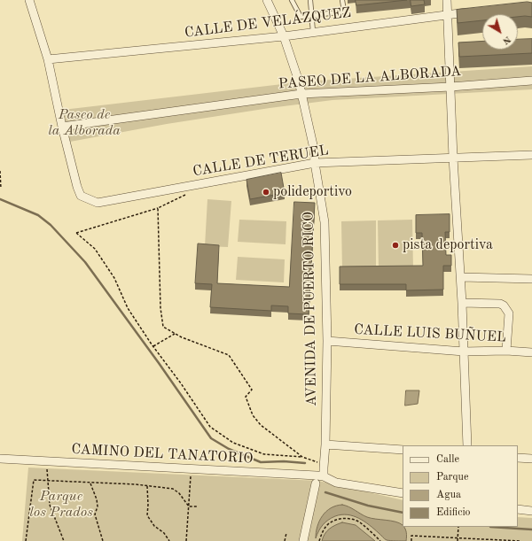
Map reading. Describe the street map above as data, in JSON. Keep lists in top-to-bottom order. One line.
{"streets":{"street":["CALLE DE VELÁZQUEZ","PASEO DE LA ALBORADA","CALLE DE TERUEL","AVENIDA DE PUERTO RICO","CALLE LUIS BUÑUEL","CAMINO DEL TANATORIO"]},"crossings":[["CALLE DE VELÁZQUEZ","AVENIDA DE PUERTO RICO"],["PASEO DE LA ALBORADA","CALLE DE TERUEL"],["PASEO DE LA ALBORADA","AVENIDA DE PUERTO RICO"],["CALLE DE TERUEL","AVENIDA DE PUERTO RICO"],["AVENIDA DE PUERTO RICO","CALLE LUIS BUÑUEL"],["AVENIDA DE PUERTO RICO","CAMINO DEL TANATORIO"]],"parks":["Paseo de la Alborada","Parque los Prados"],"places":["polideportivo","pista deportiva"],"legend":["Calle","Parque","Agua","Edificio"],"north":"bottom right"}
